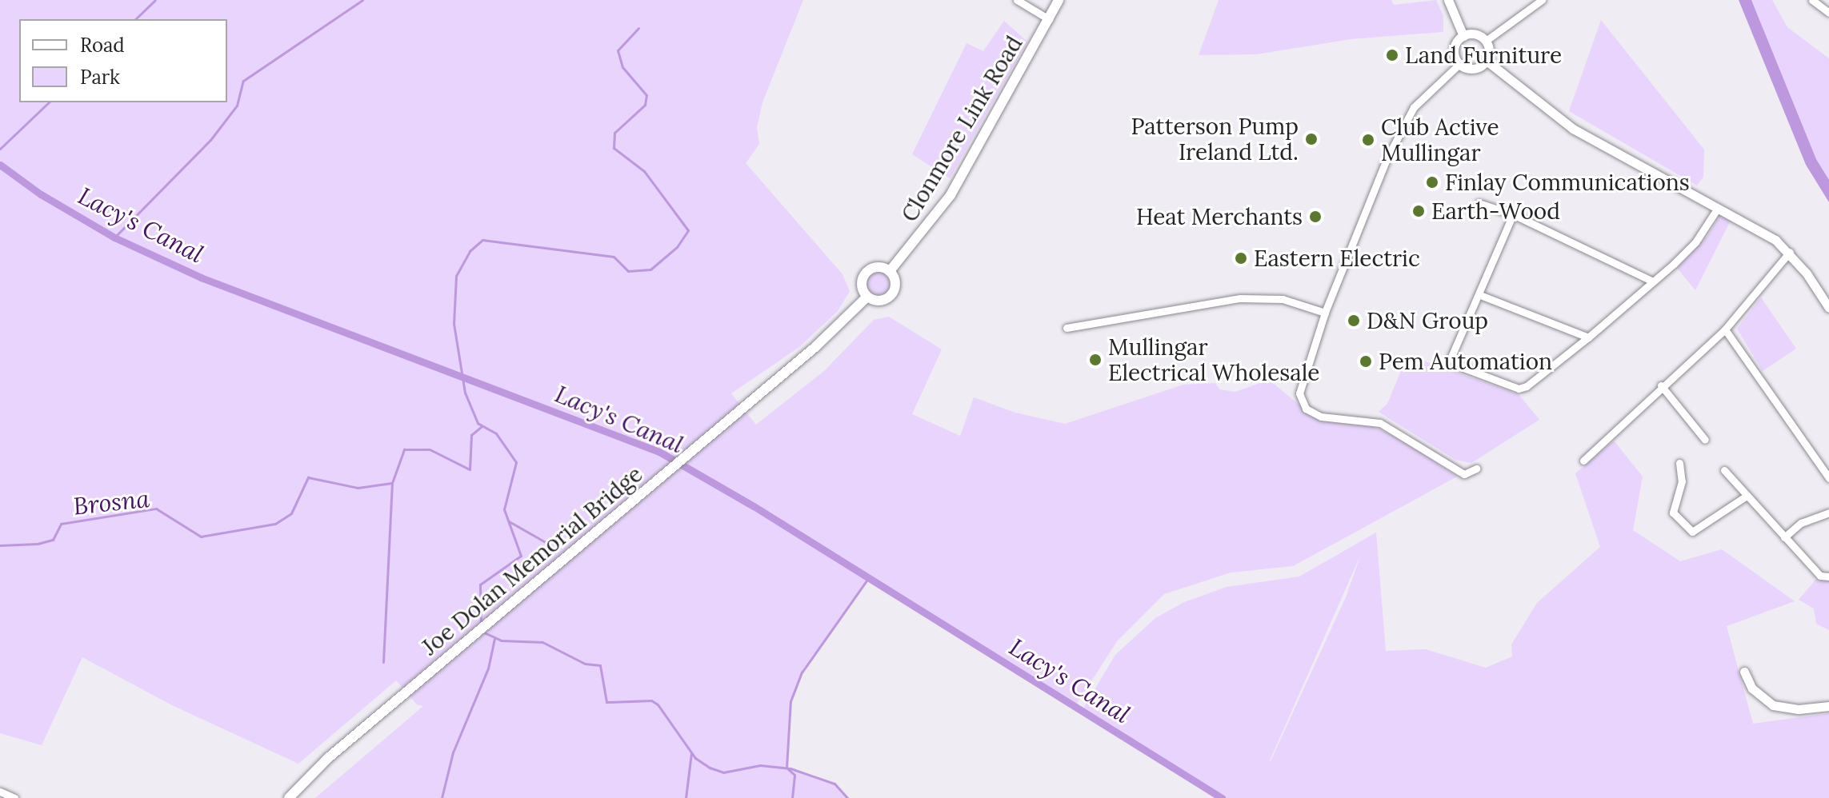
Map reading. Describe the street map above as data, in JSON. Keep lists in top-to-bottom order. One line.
{"streets":{"main road":["Clonmore Link Road","Joe Dolan Memorial Bridge"]},"crossings":[["Clonmore Link Road","Joe Dolan Memorial Bridge"]],"water":["Lacy's Canal","Brosna"],"places":["Land Furniture","Patterson Pump Ireland Ltd.","Club Active Mullingar","Finlay Communications","Earth-Wood","Heat Merchants","Eastern Electric","D&N Group","Mullingar Electrical Wholesale","Pem Automation"],"legend":["Road","Park"]}
